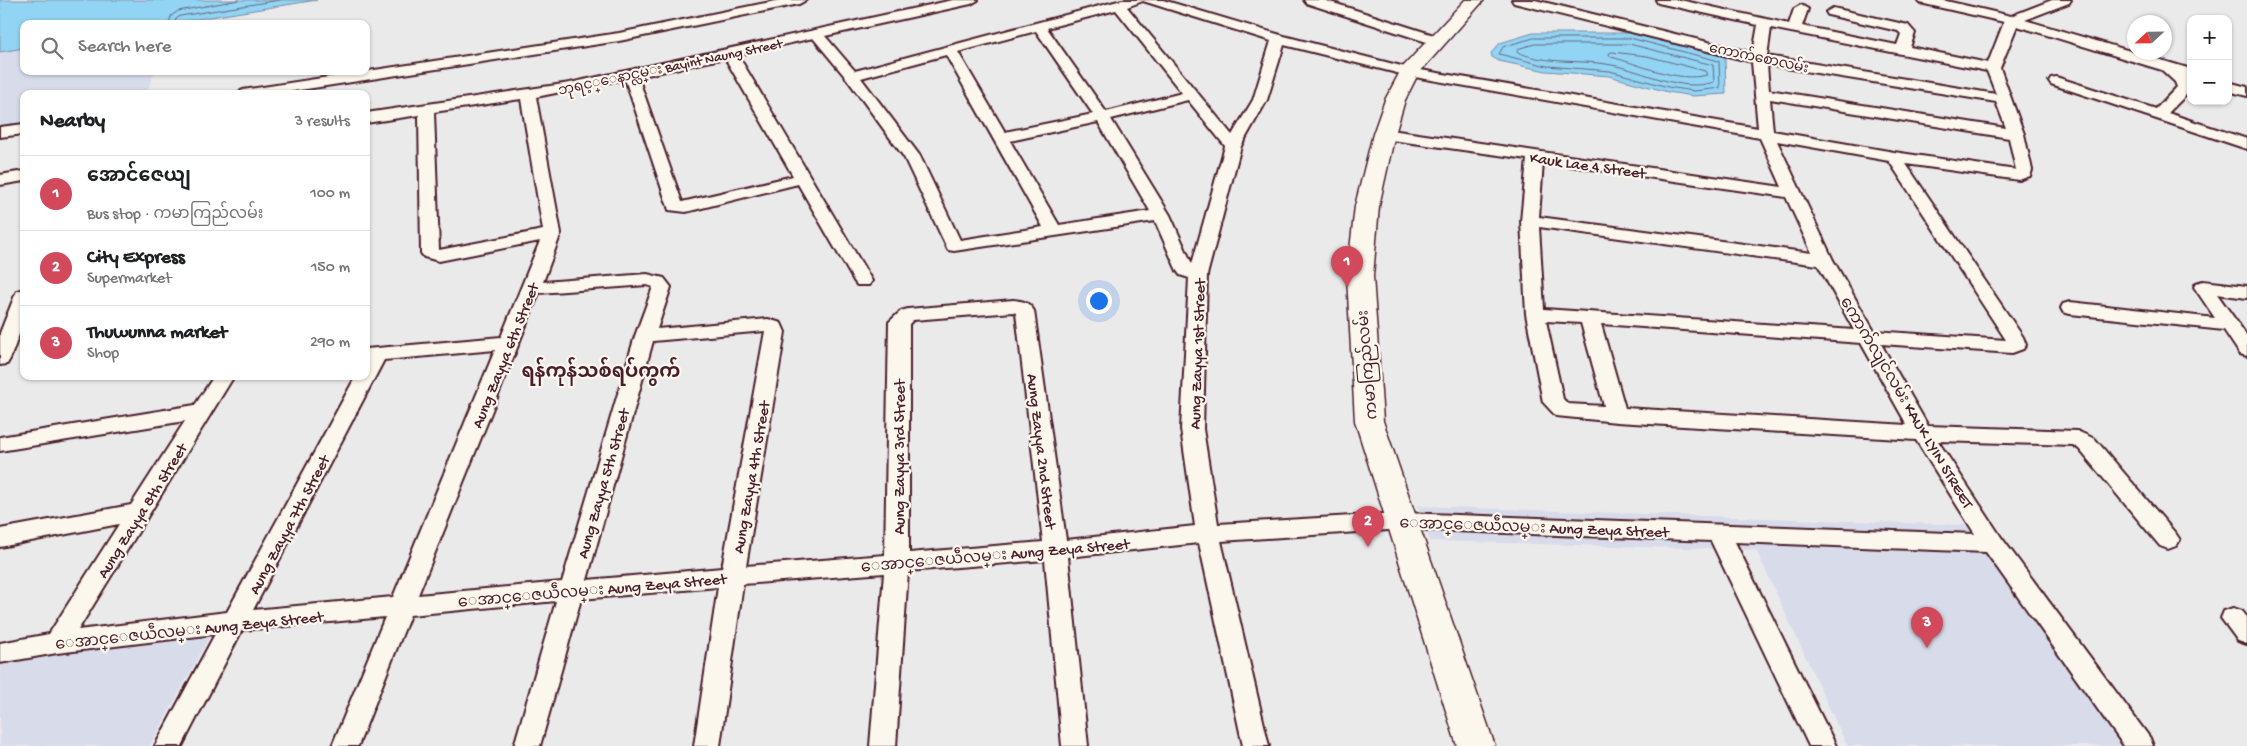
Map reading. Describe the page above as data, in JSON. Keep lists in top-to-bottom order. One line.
{"streets":{"main road":["ကမာကြည်လမ်း"],"street":["ကောက်စောလမ်း","ဘုရင့္ေနာင္လမ္း Bayint Naung Street","Kauk Lae 4 Street","Aung Zayya 1st Street","Aung Zayya 6th Street","ကောက်လျင်လမ်း KAUK LYIN STREET","Aung Zayya 2nd Street","Aung Zayya 3rd Street","Aung Zayya 4th Street","Aung Zayya 5th Street","Aung Zayya 8th Street","Aung Zayya 7th Street","ေအာင္ေဇယဵလမ္း Aung Zeya Street"]},"crossings":[["ကောက်စောလမ်း","ကောက်လျင်လမ်း KAUK LYIN STREET"],["ဘုရင့္ေနာင္လမ္း Bayint Naung Street","Aung Zayya 6th Street"],["Kauk Lae 4 Street","ကမာကြည်လမ်း"],["Kauk Lae 4 Street","ကောက်လျင်လမ်း KAUK LYIN STREET"],["Aung Zayya 1st Street","ေအာင္ေဇယဵလမ္း Aung Zeya Street"],["Aung Zayya 6th Street","Aung Zayya 5th Street"],["Aung Zayya 6th Street","ေအာင္ေဇယဵလမ္း Aung Zeya Street"],["ကမာကြည်လမ်း","ေအာင္ေဇယဵလမ္း Aung Zeya Street"],["ကောက်လျင်လမ်း KAUK LYIN STREET","ေအာင္ေဇယဵလမ္း Aung Zeya Street"],["Aung Zayya 2nd Street","Aung Zayya 3rd Street"],["Aung Zayya 2nd Street","ေအာင္ေဇယဵလမ္း Aung Zeya Street"],["Aung Zayya 3rd Street","ေအာင္ေဇယဵလမ္း Aung Zeya Street"],["Aung Zayya 4th Street","Aung Zayya 5th Street"],["Aung Zayya 4th Street","ေအာင္ေဇယဵလမ္း Aung Zeya Street"],["Aung Zayya 5th Street","ေအာင္ေဇယဵလမ္း Aung Zeya Street"],["Aung Zayya 8th Street","ေအာင္ေဇယဵလမ္း Aung Zeya Street"],["Aung Zayya 7th Street","ေအာင္ေဇယဵလမ္း Aung Zeya Street"]],"districts":["ရန်ကုန်သစ်ရပ်ကွက်"],"north":"left","page":{"map_buttons":["+","−"],"search":"Search here","heading":["Nearby","3 results"],"list":[{"mark":"1","name":"အောင်ဇေယျ","note":"Bus stop · ကမာကြည်လမ်း","value":"100 m"},{"mark":"2","name":"City Express","note":"Supermarket","value":"150 m"},{"mark":"3","name":"Thuwunna market","note":"Shop","value":"290 m"}],"pins":["1","2","3"]}}
